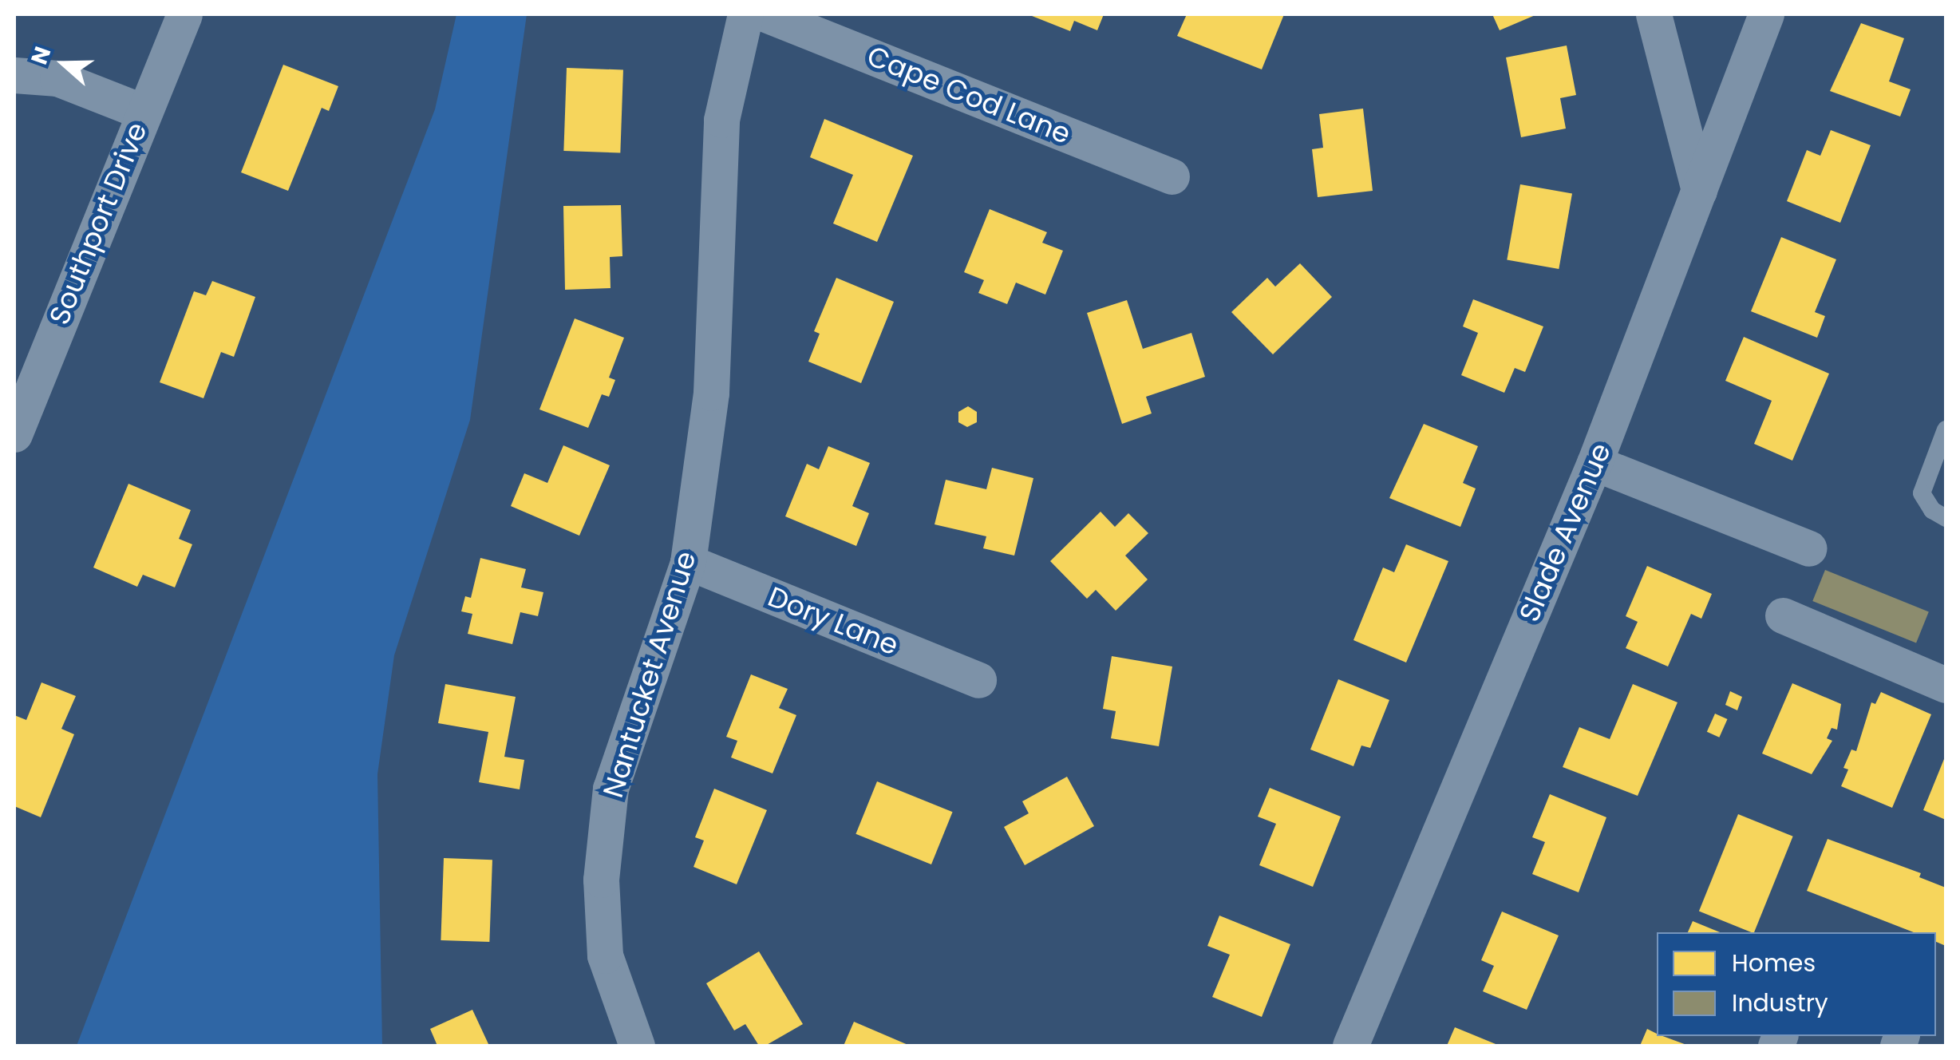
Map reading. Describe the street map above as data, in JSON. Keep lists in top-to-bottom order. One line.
{"streets":{"street":["Cape Cod Lane","Southport Drive","Slade Avenue","Dory Lane","Nantucket Avenue"]},"crossings":[["Dory Lane","Nantucket Avenue"]],"legend":["Homes","Industry"],"north":"left"}
